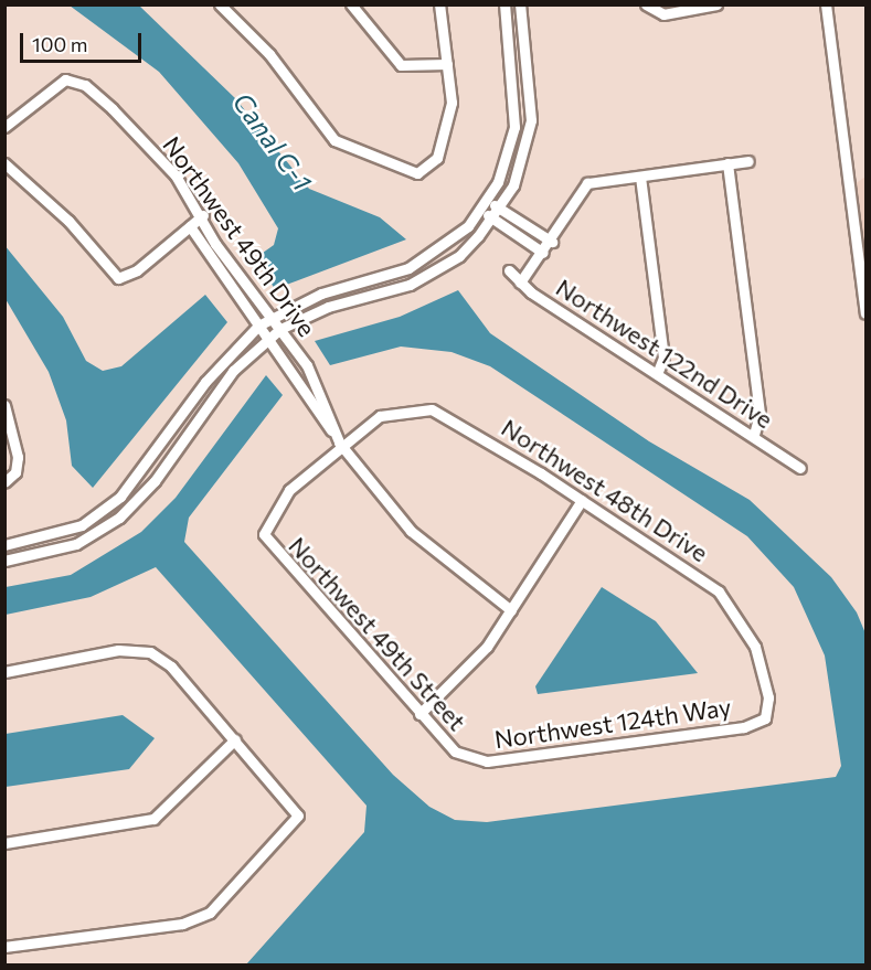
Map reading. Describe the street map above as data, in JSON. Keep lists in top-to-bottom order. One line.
{"streets":{"street":["Northwest 49th Drive","Northwest 122nd Drive","Northwest 48th Drive","Northwest 49th Street","Northwest 124th Way"]},"crossings":[["Northwest 49th Drive","Northwest 48th Drive"],["Northwest 49th Drive","Northwest 49th Street"],["Northwest 48th Drive","Northwest 49th Street"],["Northwest 48th Drive","Northwest 124th Way"],["Northwest 49th Street","Northwest 124th Way"]],"water":["Canal C-1"],"scale_bar":"100 m"}
